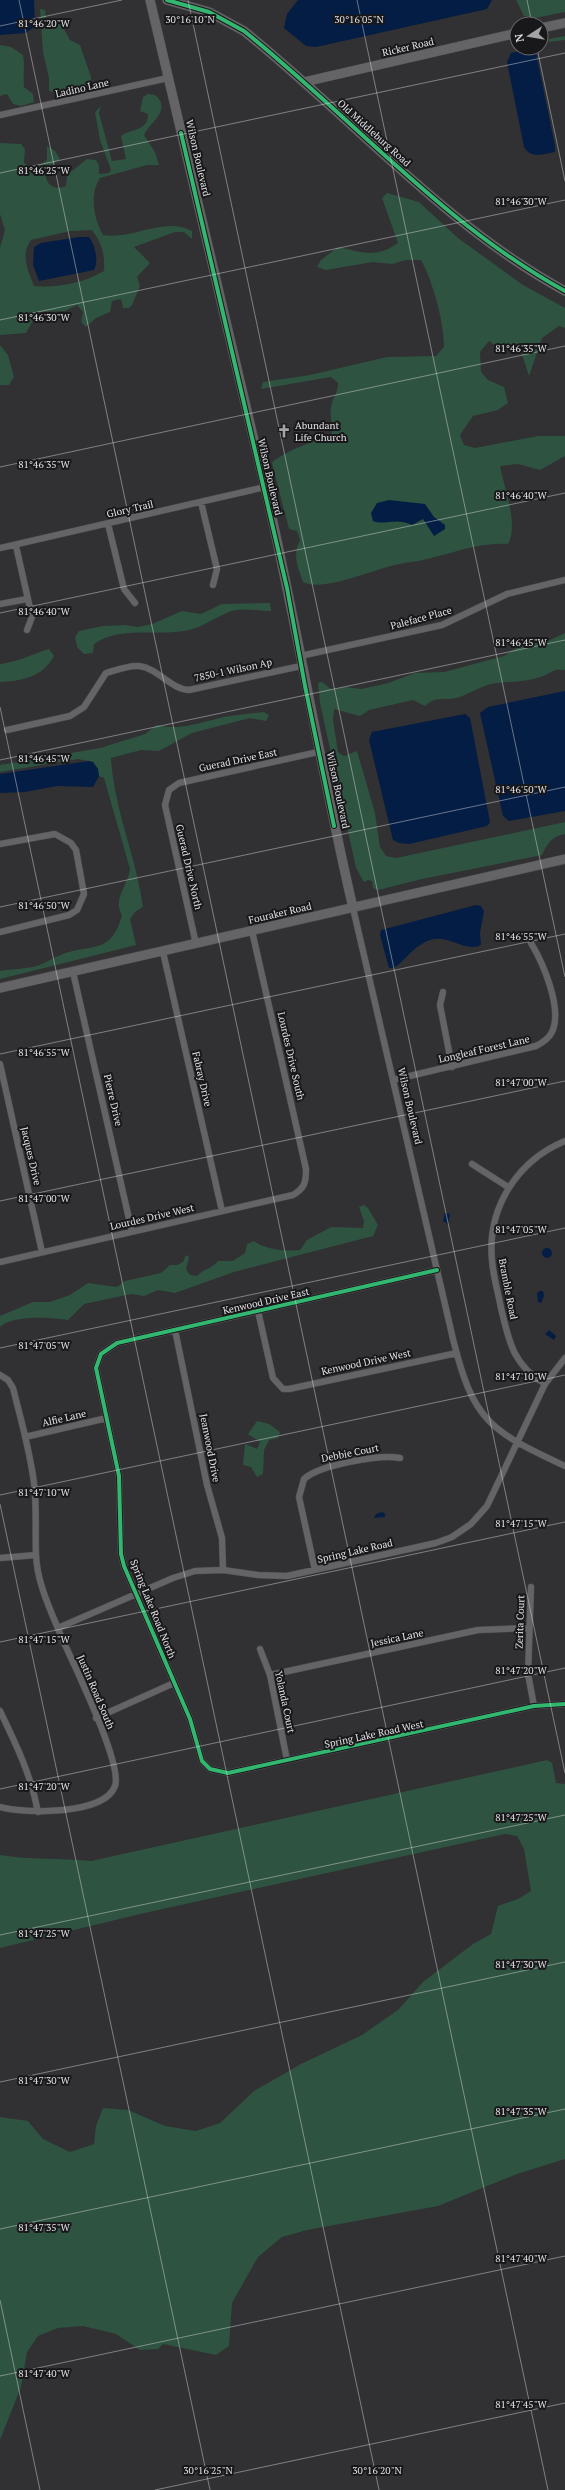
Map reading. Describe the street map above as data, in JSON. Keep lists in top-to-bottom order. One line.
{"streets":{"main road":["Ricker Road","Old Middleburg Road","Wilson Boulevard","Fouraker Road"],"street":["Ladino Lane","Glory Trail","Paleface Place","7850-1 Wilson Ap","Guerad Drive East","Guerad Drive North","Longleaf Forest Lane","Lourdes Drive South","Fabray Drive","Pierre Drive","Jacques Drive","Lourdes Drive West","Bramble Road","Kenwood Drive East","Kenwood Drive West","Alfie Lane","Jeanwood Drive","Debbie Court","Spring Lake Road","Spring Lake Road North","Zerita Court","Jessica Lane","Justin Road South","Yolanda Court","Spring Lake Road West"]},"crossings":[["Ricker Road","Old Middleburg Road"],["Ladino Lane","Wilson Boulevard"],["Wilson Boulevard","Glory Trail"],["Wilson Boulevard","Paleface Place"],["Wilson Boulevard","7850-1 Wilson Ap"],["Wilson Boulevard","Guerad Drive East"],["Wilson Boulevard","Fouraker Road"],["Wilson Boulevard","Longleaf Forest Lane"],["Wilson Boulevard","Kenwood Drive East"],["Wilson Boulevard","Kenwood Drive West"],["Wilson Boulevard","Spring Lake Road"],["Guerad Drive East","Guerad Drive North"],["Guerad Drive North","Fouraker Road"],["Fouraker Road","Lourdes Drive South"],["Fouraker Road","Fabray Drive"],["Fouraker Road","Pierre Drive"],["Lourdes Drive South","Lourdes Drive West"],["Fabray Drive","Lourdes Drive West"],["Pierre Drive","Lourdes Drive West"],["Jacques Drive","Lourdes Drive West"],["Bramble Road","Spring Lake Road"],["Kenwood Drive East","Kenwood Drive West"],["Kenwood Drive East","Jeanwood Drive"],["Kenwood Drive East","Spring Lake Road North"],["Alfie Lane","Spring Lake Road North"],["Alfie Lane","Justin Road South"],["Jeanwood Drive","Spring Lake Road"],["Debbie Court","Spring Lake Road"],["Spring Lake Road","Spring Lake Road North"],["Spring Lake Road","Justin Road South"],["Spring Lake Road North","Spring Lake Road West"],["Zerita Court","Jessica Lane"],["Zerita Court","Spring Lake Road West"],["Jessica Lane","Yolanda Court"],["Yolanda Court","Spring Lake Road West"]],"places":{"church":["Abundant Life Church"]},"north":"left","coordinates":["30°16'10\"N","30°16'05\"N","81°46'20\"W","81°46'25\"W","81°46'30\"W","81°46'35\"W","81°46'40\"W","81°46'45\"W","81°46'50\"W","81°46'55\"W","81°47'00\"W","81°47'05\"W","81°47'10\"W","81°47'15\"W","81°47'20\"W","81°47'25\"W","81°47'30\"W","81°47'35\"W","81°47'40\"W","81°47'45\"W","30°16'25\"N","30°16'20\"N"]}
